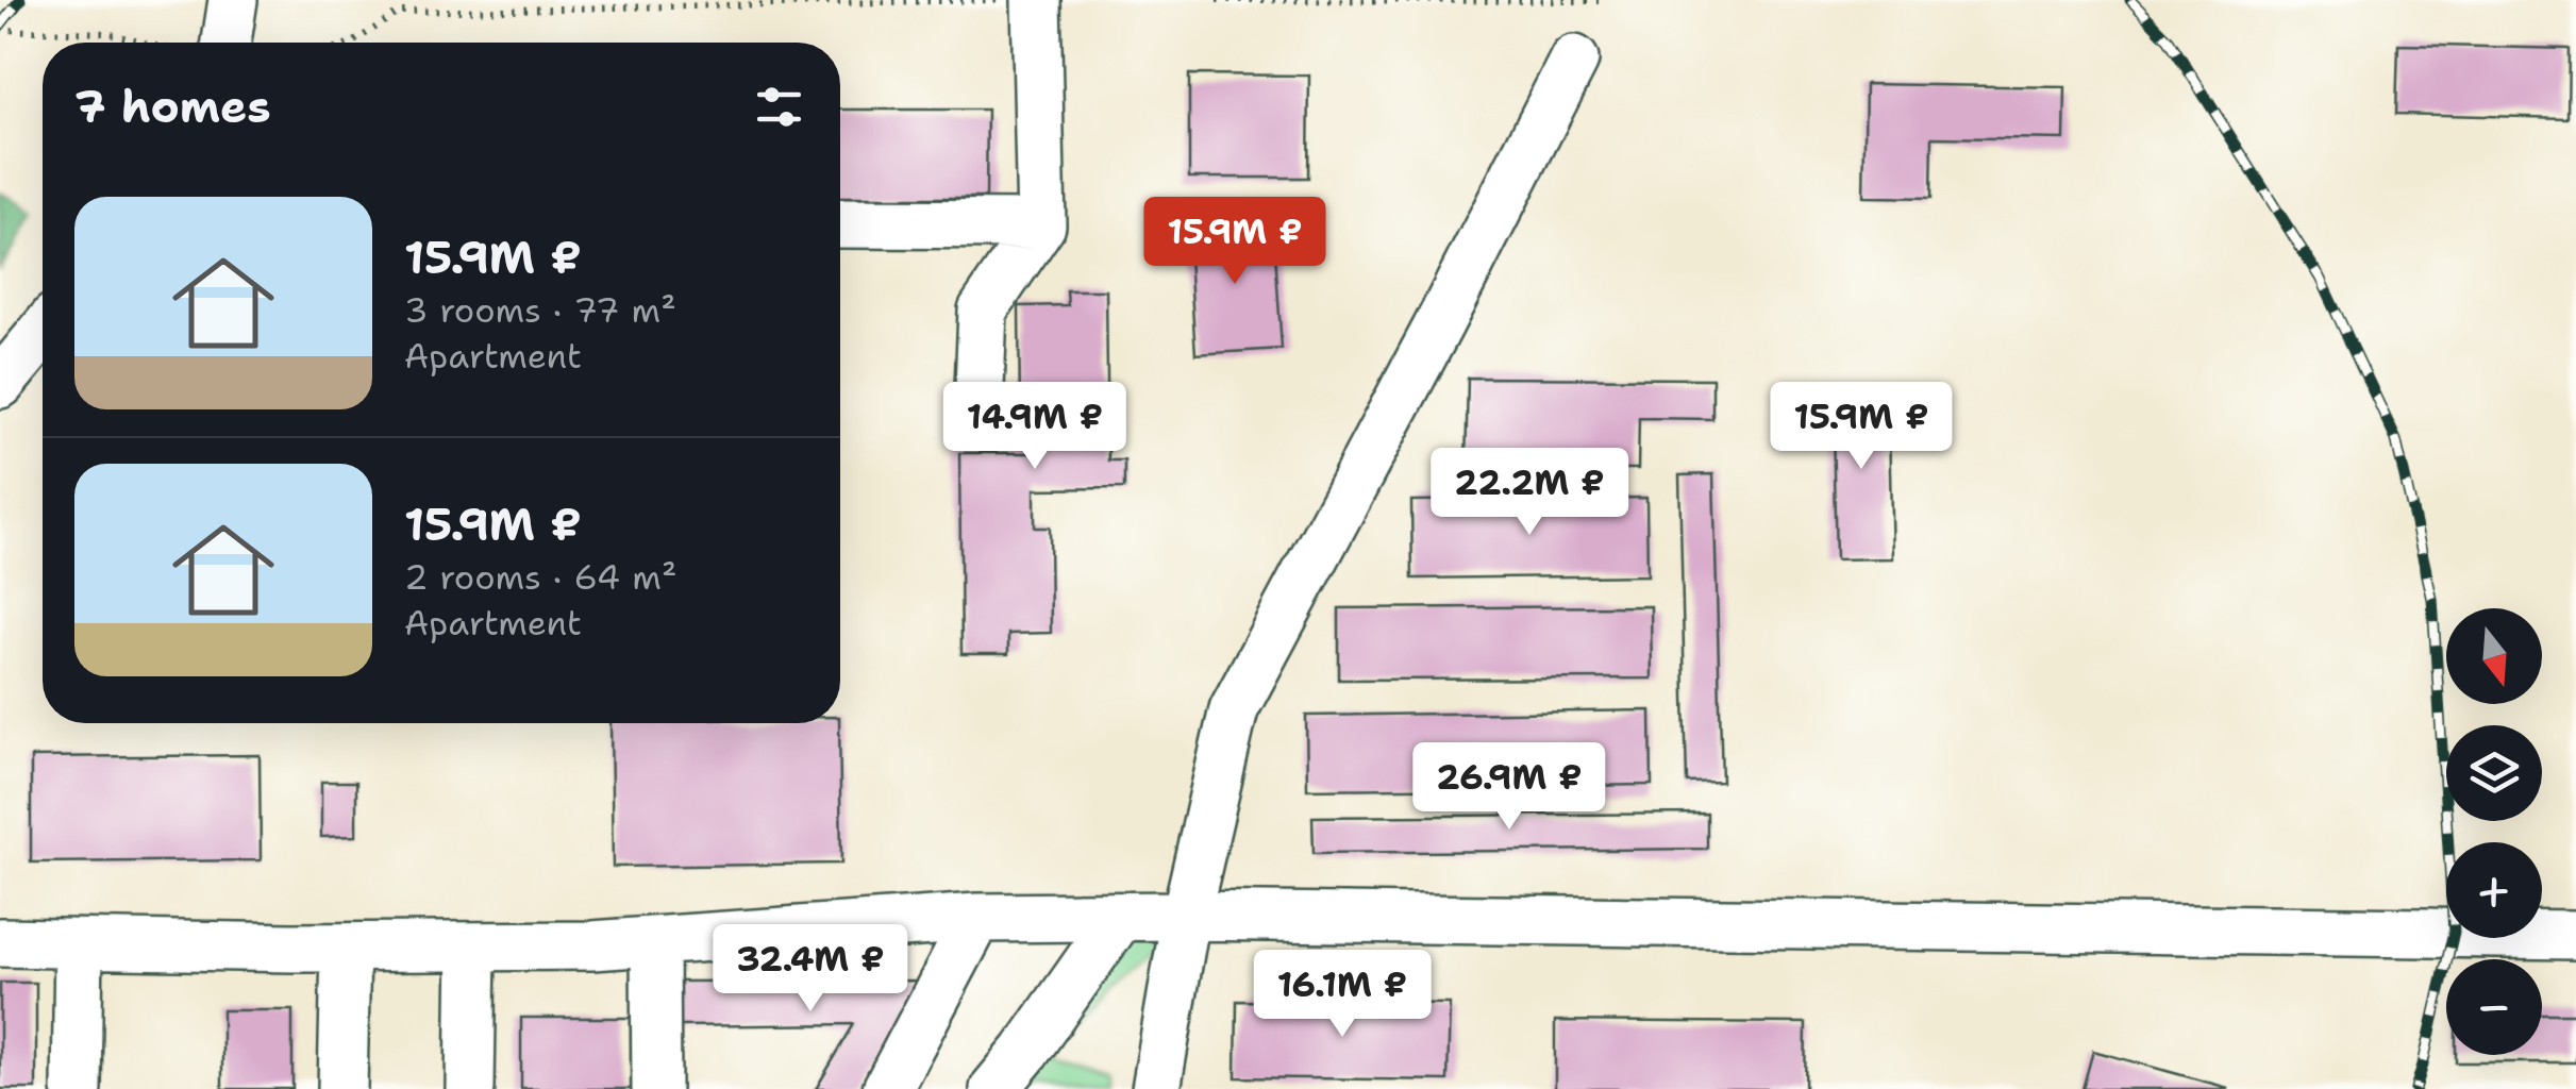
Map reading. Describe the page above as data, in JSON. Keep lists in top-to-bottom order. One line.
{"north":"bottom","page":{"heading":"7 homes","list":[{"name":"15.9M ₽","note":"3 rooms · 77 m² · Apartment"},{"name":"15.9M ₽","note":"2 rooms · 64 m² · Apartment"}],"price":["15.9M ₽","14.9M ₽","15.9M ₽","22.2M ₽","26.9M ₽","32.4M ₽","16.1M ₽"],"map_buttons":["+","−"]}}
